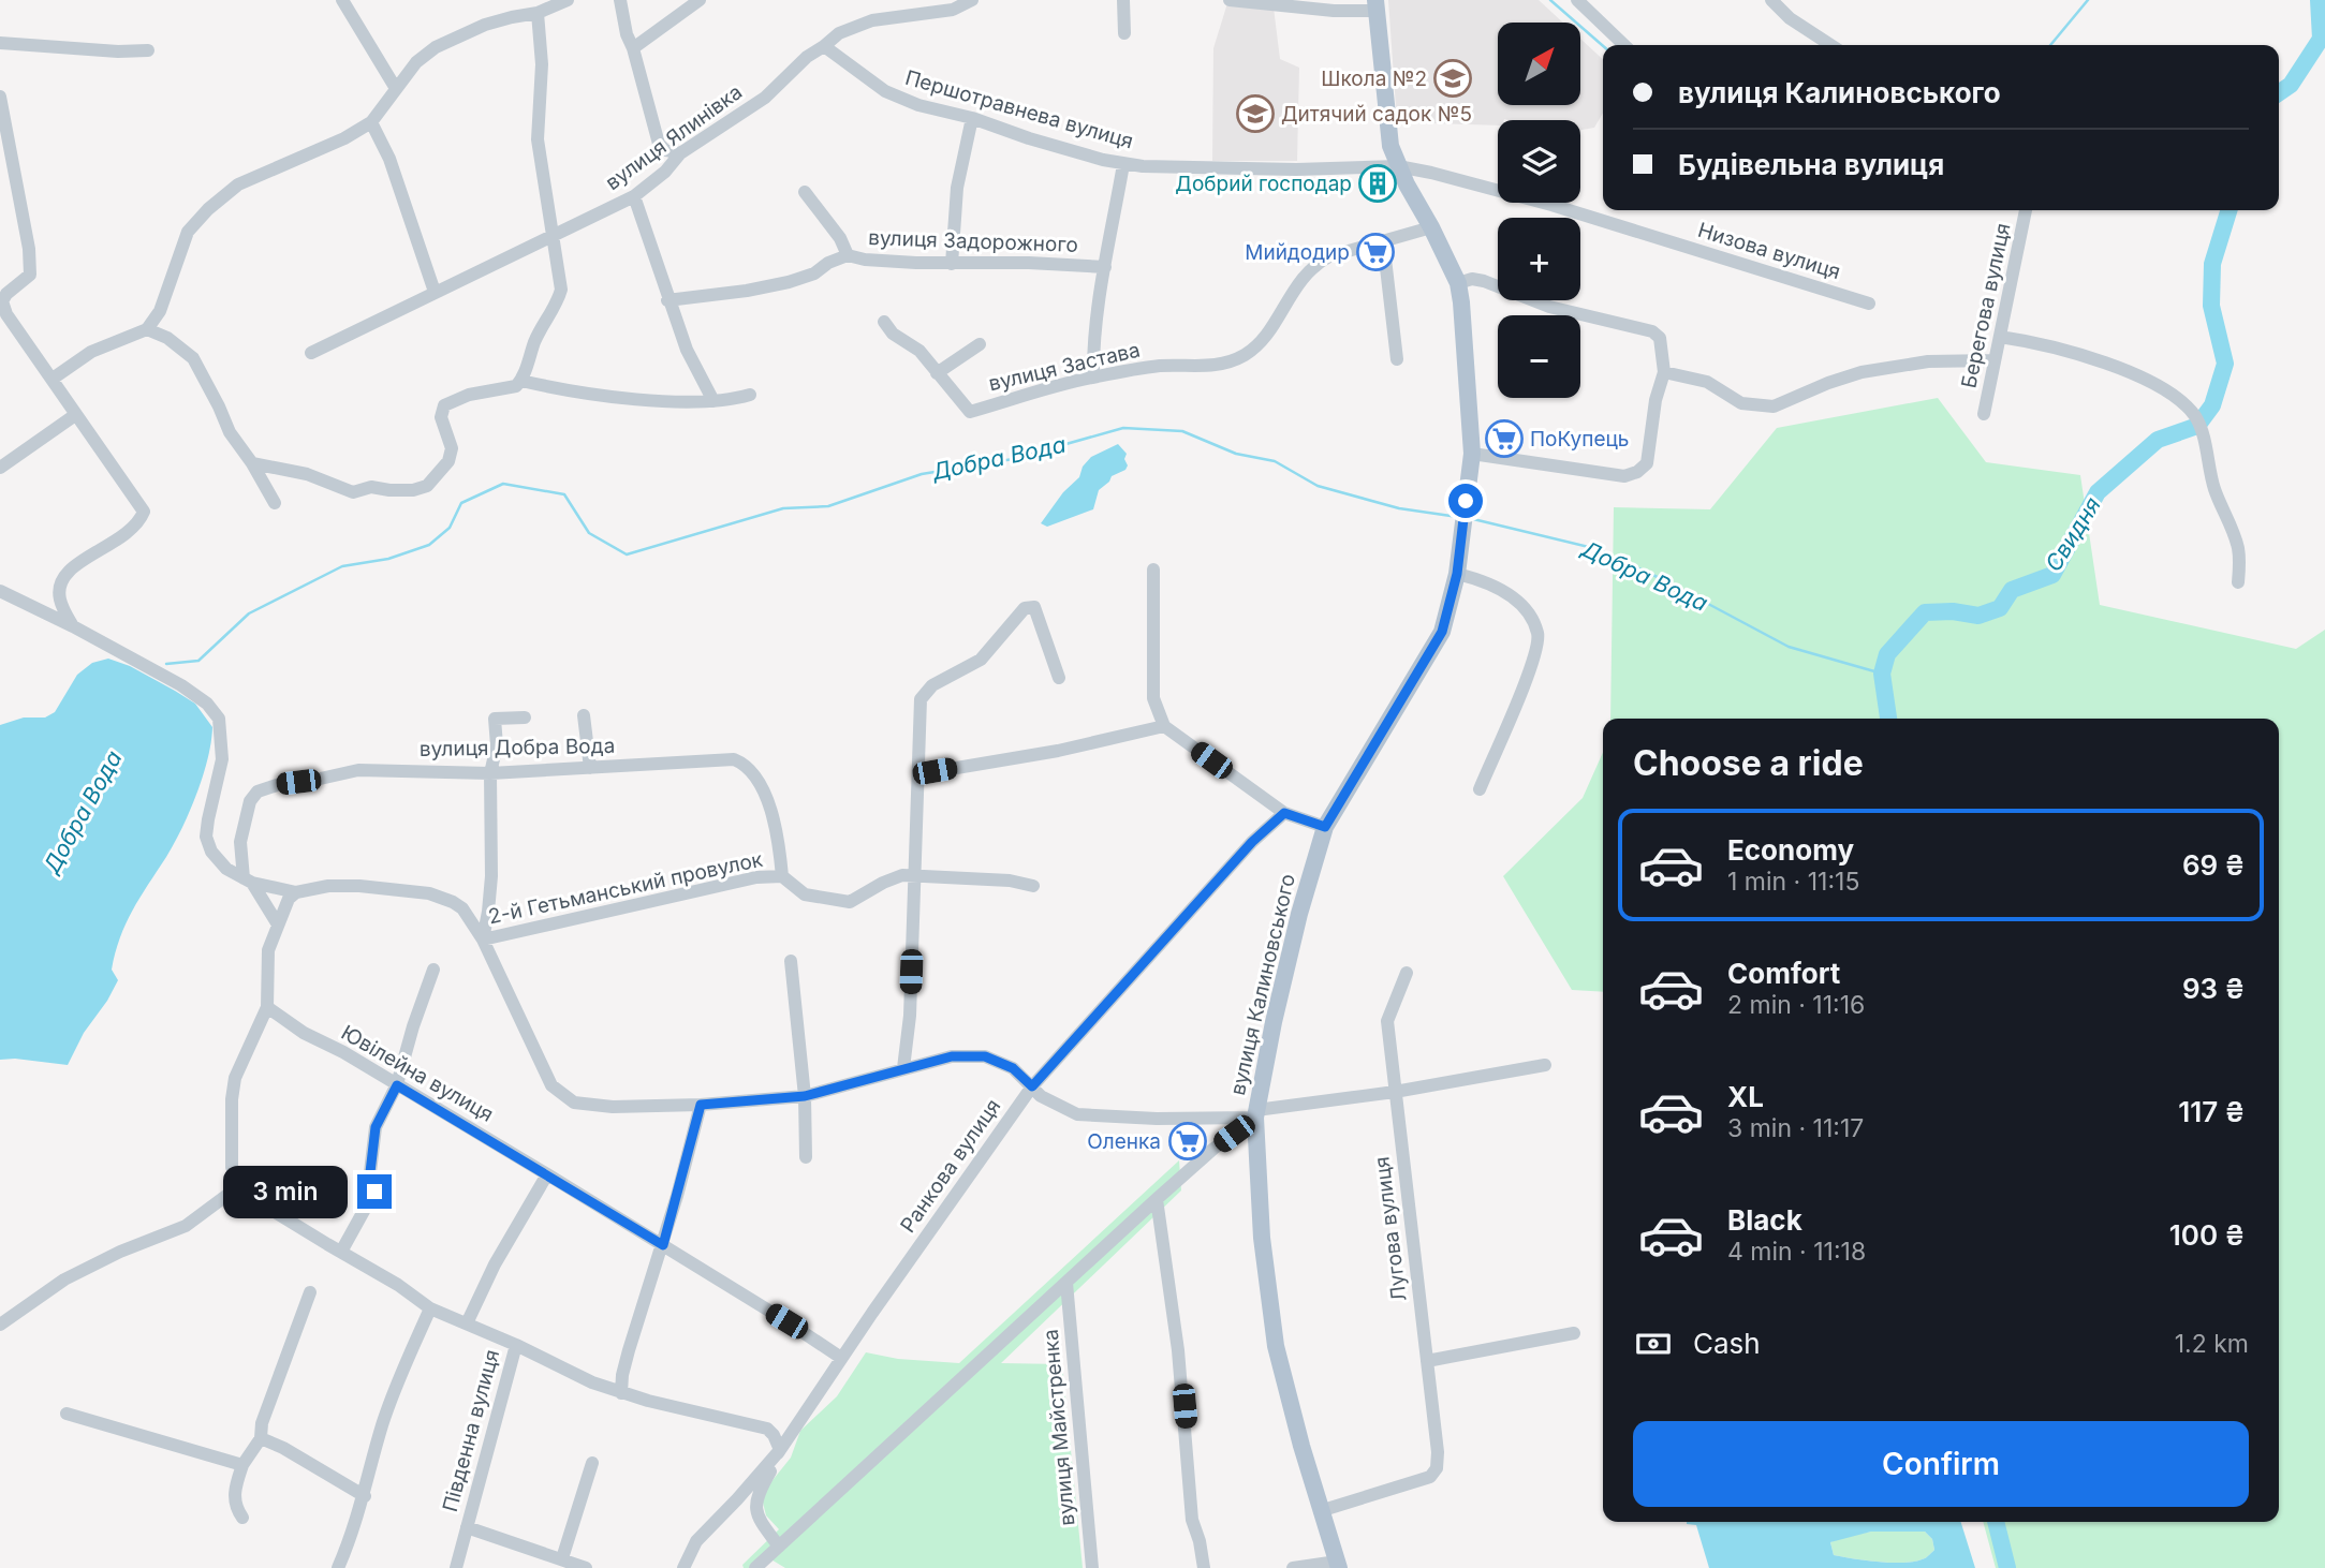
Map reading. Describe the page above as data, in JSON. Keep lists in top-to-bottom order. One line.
{"streets":{"main road":["вулиця Калиновського"],"street":["Першотравнева вулиця","вулиця Ялинівка","вулиця Задорожного","Низова вулиця","Берегова вулиця","вулиця Застава","вулиця Добра Вода","2-й Гетьманський провулок","Ювілейна вулиця","Ранкова вулиця","Лугова вулиця","вулиця Майстренка","Південна вулиця"]},"crossings":[["Першотравнева вулиця","вулиця Ялинівка"],["Першотравнева вулиця","Низова вулиця"],["Першотравнева вулиця","вулиця Калиновського"],["Низова вулиця","вулиця Калиновського"],["вулиця Застава","вулиця Калиновського"],["вулиця Добра Вода","2-й Гетьманський провулок"],["вулиця Калиновського","Лугова вулиця"],["Ювілейна вулиця","Ранкова вулиця"]],"water":["Добра Вода","Свидня"],"places":{"school or university":["Школа №2","Дитячий садок №5"],"building":["Добрий господар"],"supermarket":["Мийдодир","ПоКупець","Оленка"]},"north":"top right","page":{"map_buttons":["+","−"],"banner":["вулиця Калиновського","Будівельна вулиця"],"heading":"Choose a ride","list":[{"name":"Economy","note":"1 min · 11:15","value":"69 ₴"},{"name":"Comfort","note":"2 min · 11:16","value":"93 ₴"},{"name":"XL","note":"3 min · 11:17","value":"117 ₴"},{"name":"Black","note":"4 min · 11:18","value":"100 ₴"}],"bubble":"3 min","pay":["Cash","1.2 km"],"buttons":"Confirm"}}
